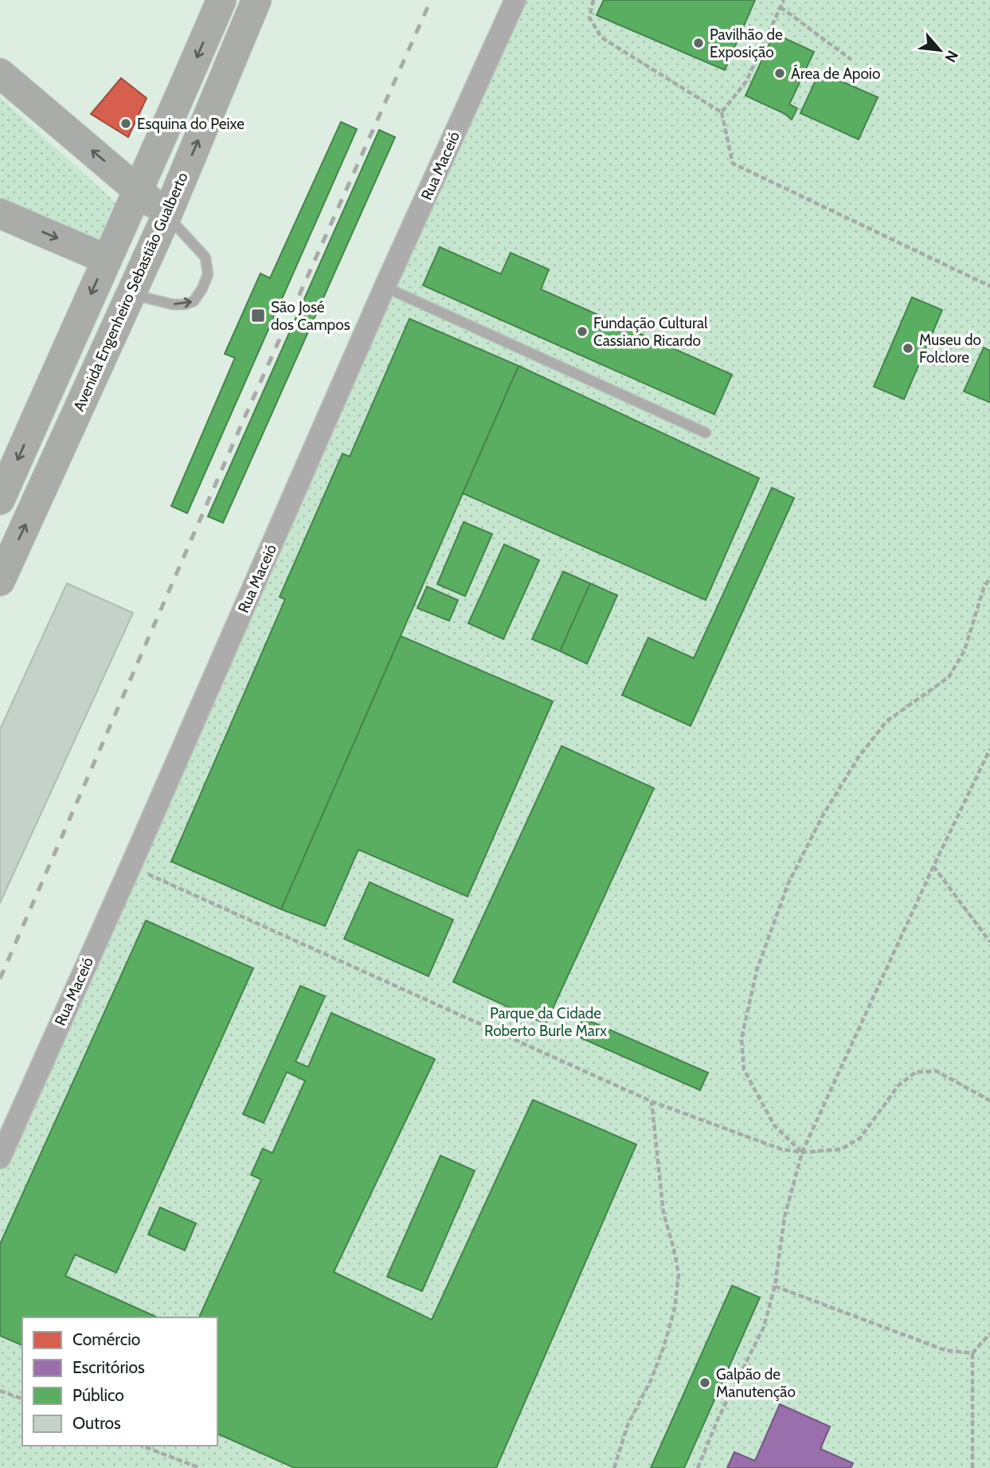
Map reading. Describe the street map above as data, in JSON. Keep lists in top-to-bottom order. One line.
{"streets":{"main road":["Avenida Engenheiro Sebastião Gualberto"],"street":["Rua Maceió"]},"parks":["Parque da Cidade Roberto Burle Marx"],"places":{"other":["Pavilhão de Exposição","Área de Apoio","Esquina do Peixe","Fundação Cultural Cassiano Ricardo","Museu do Folclore","Galpão de Manutenção"],"transit":["São José dos Campos"]},"legend":["Comércio","Escritórios","Público","Outros"],"north":"bottom right"}
